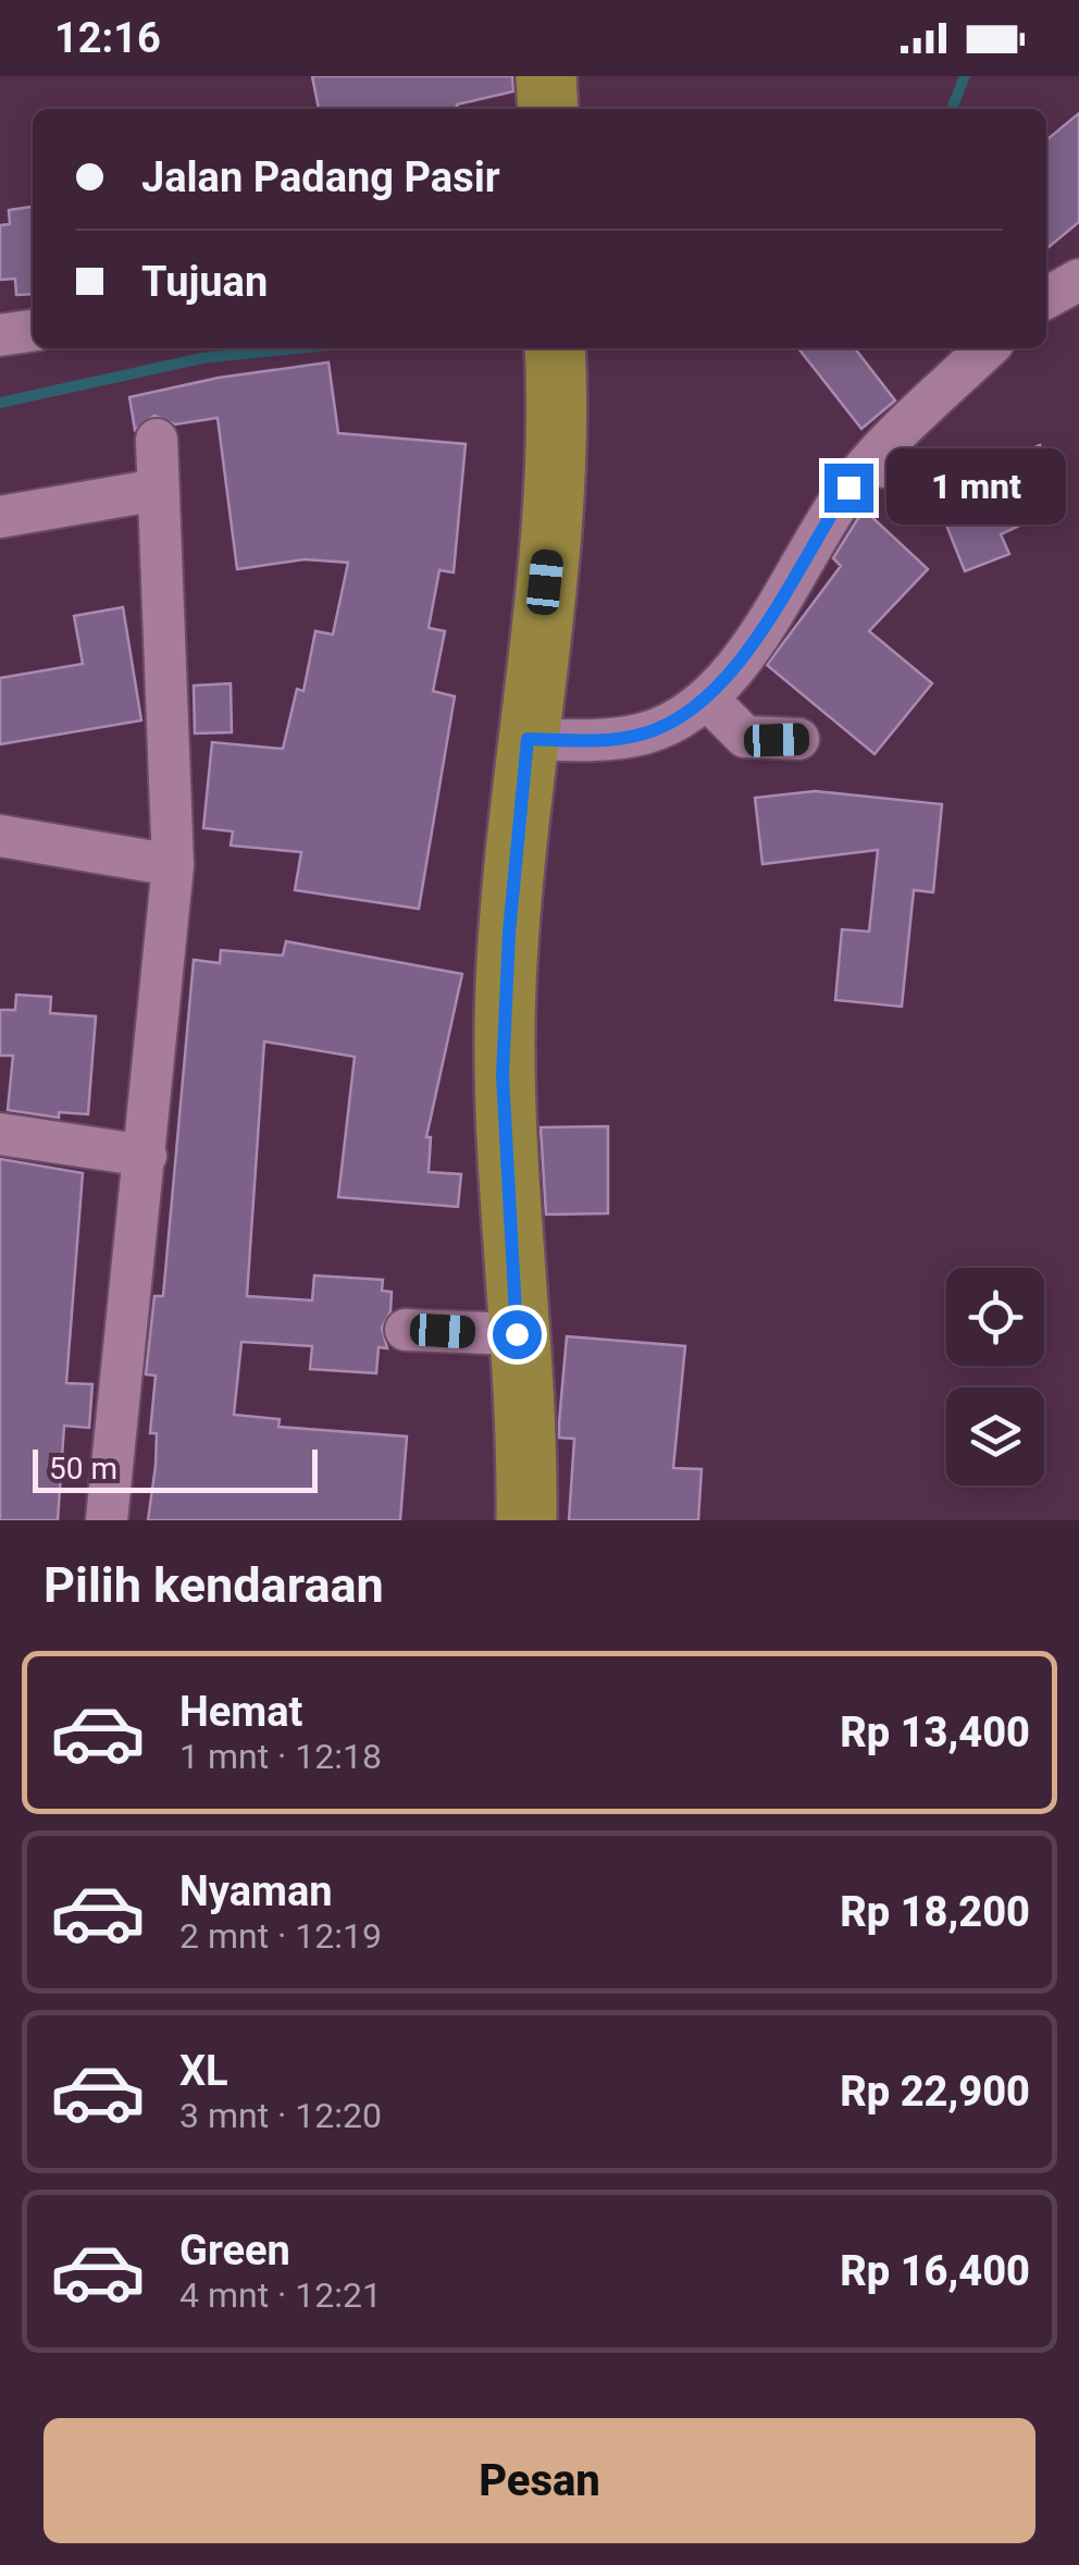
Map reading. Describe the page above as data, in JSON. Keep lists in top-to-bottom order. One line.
{"scale_bar":"50 m","page":{"status":"12:16","banner":["Jalan Padang Pasir","Tujuan"],"bubble":"1 mnt","scale":"50 m","heading":"Pilih kendaraan","list":[{"name":"Hemat","note":"1 mnt · 12:18","value":"Rp 13,400"},{"name":"Nyaman","note":"2 mnt · 12:19","value":"Rp 18,200"},{"name":"XL","note":"3 mnt · 12:20","value":"Rp 22,900"},{"name":"Green","note":"4 mnt · 12:21","value":"Rp 16,400"}],"buttons":"Pesan"}}
